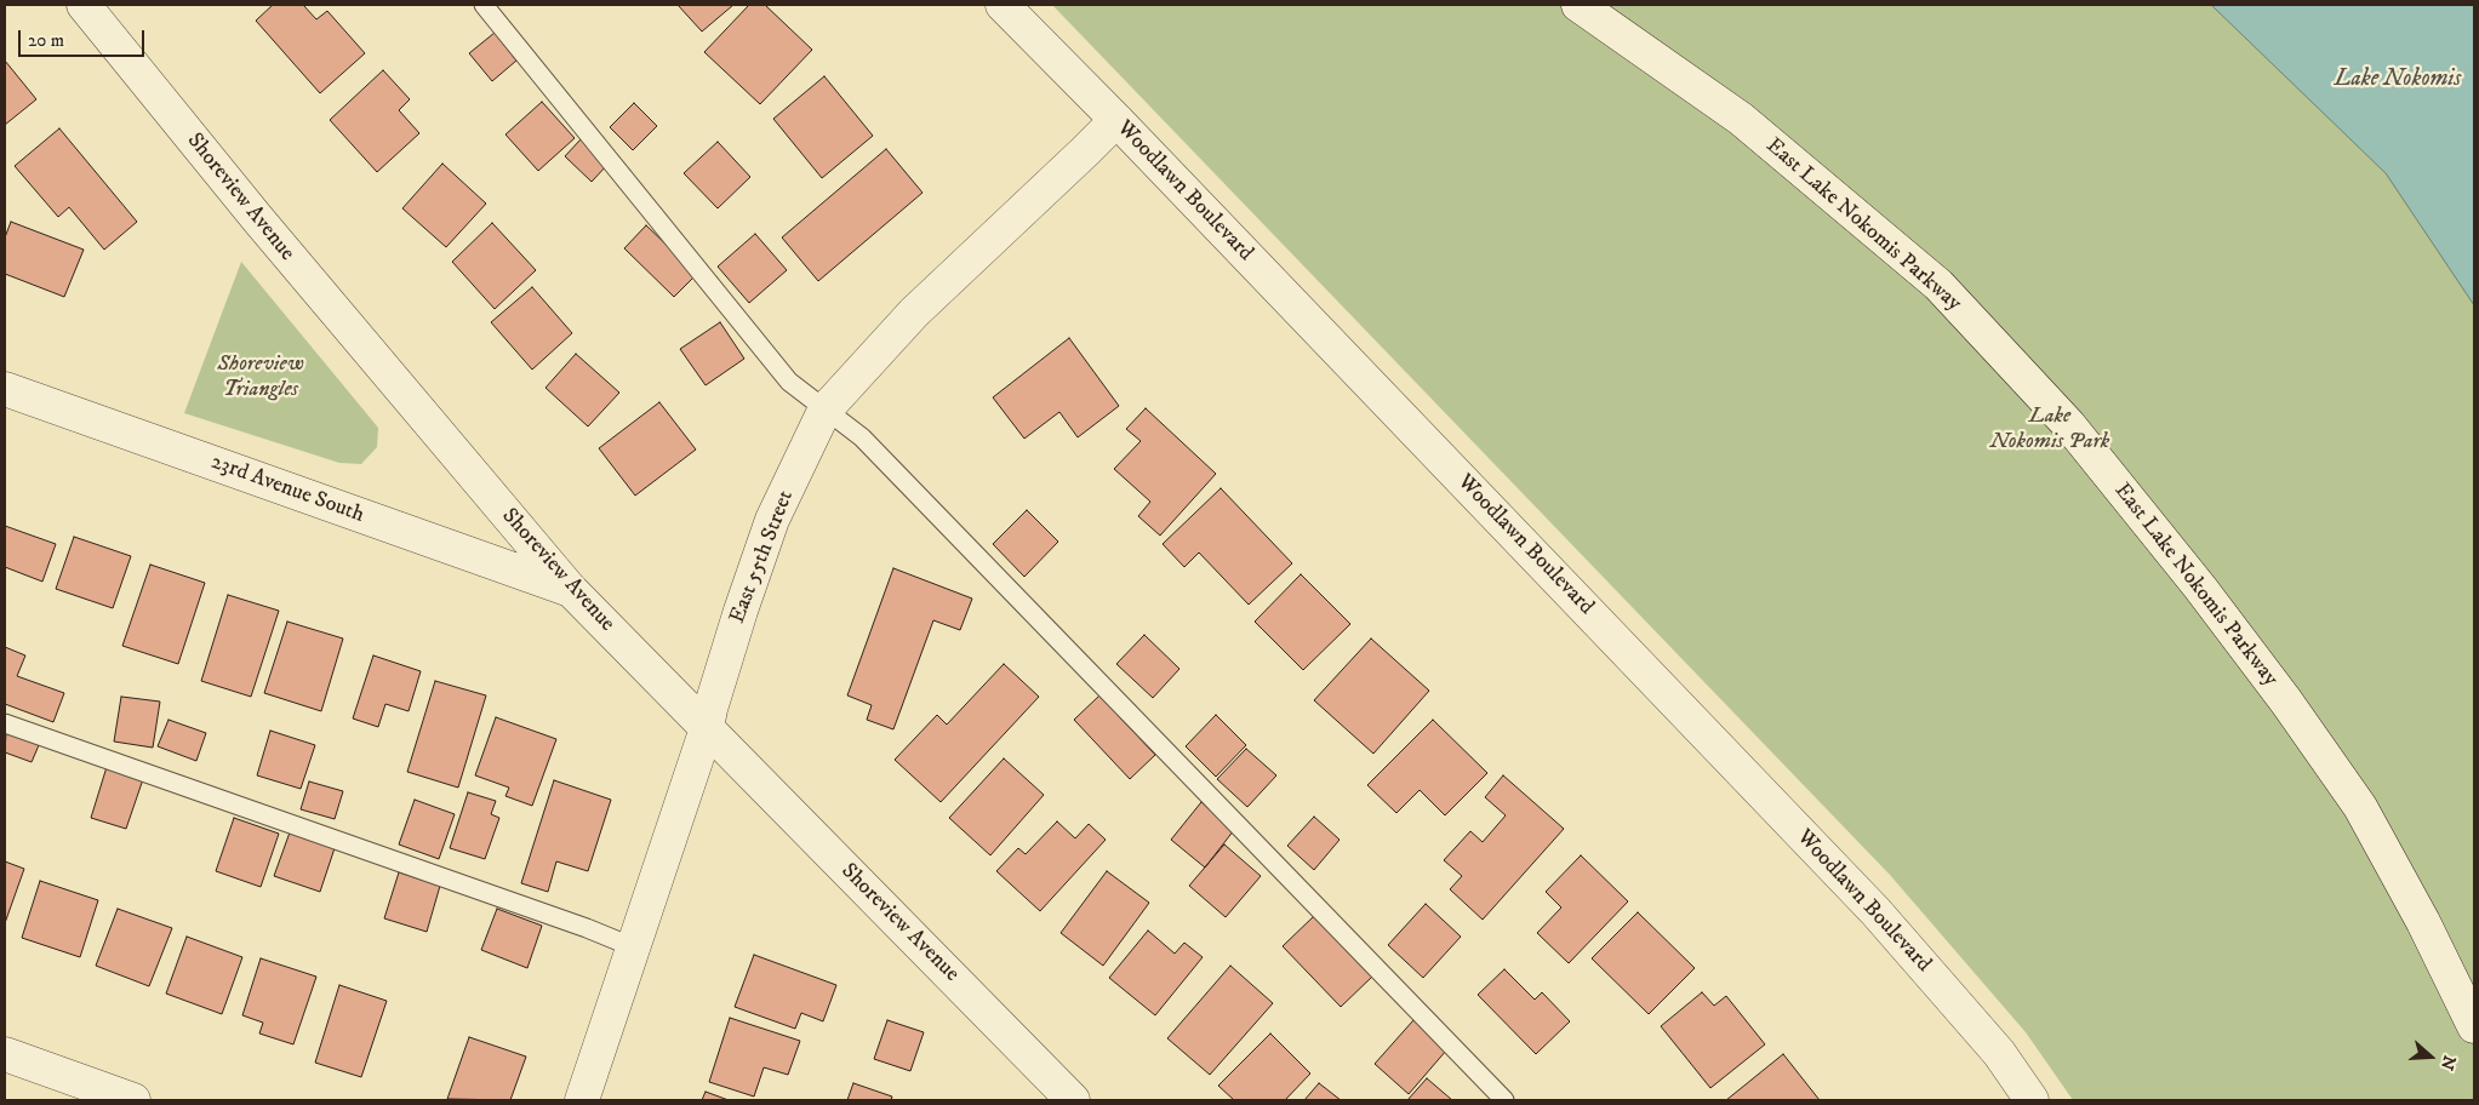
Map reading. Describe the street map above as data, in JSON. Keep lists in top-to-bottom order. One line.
{"streets":{"street":["Woodlawn Boulevard","Shoreview Avenue","East Lake Nokomis Parkway","23rd Avenue South","East 55th Street"]},"crossings":[["Woodlawn Boulevard","East 55th Street"],["Shoreview Avenue","23rd Avenue South"],["Shoreview Avenue","East 55th Street"]],"water":["Lake Nokomis"],"parks":["Shoreview Triangles","Lake Nokomis Park"],"scale_bar":"20 m","north":"right"}
